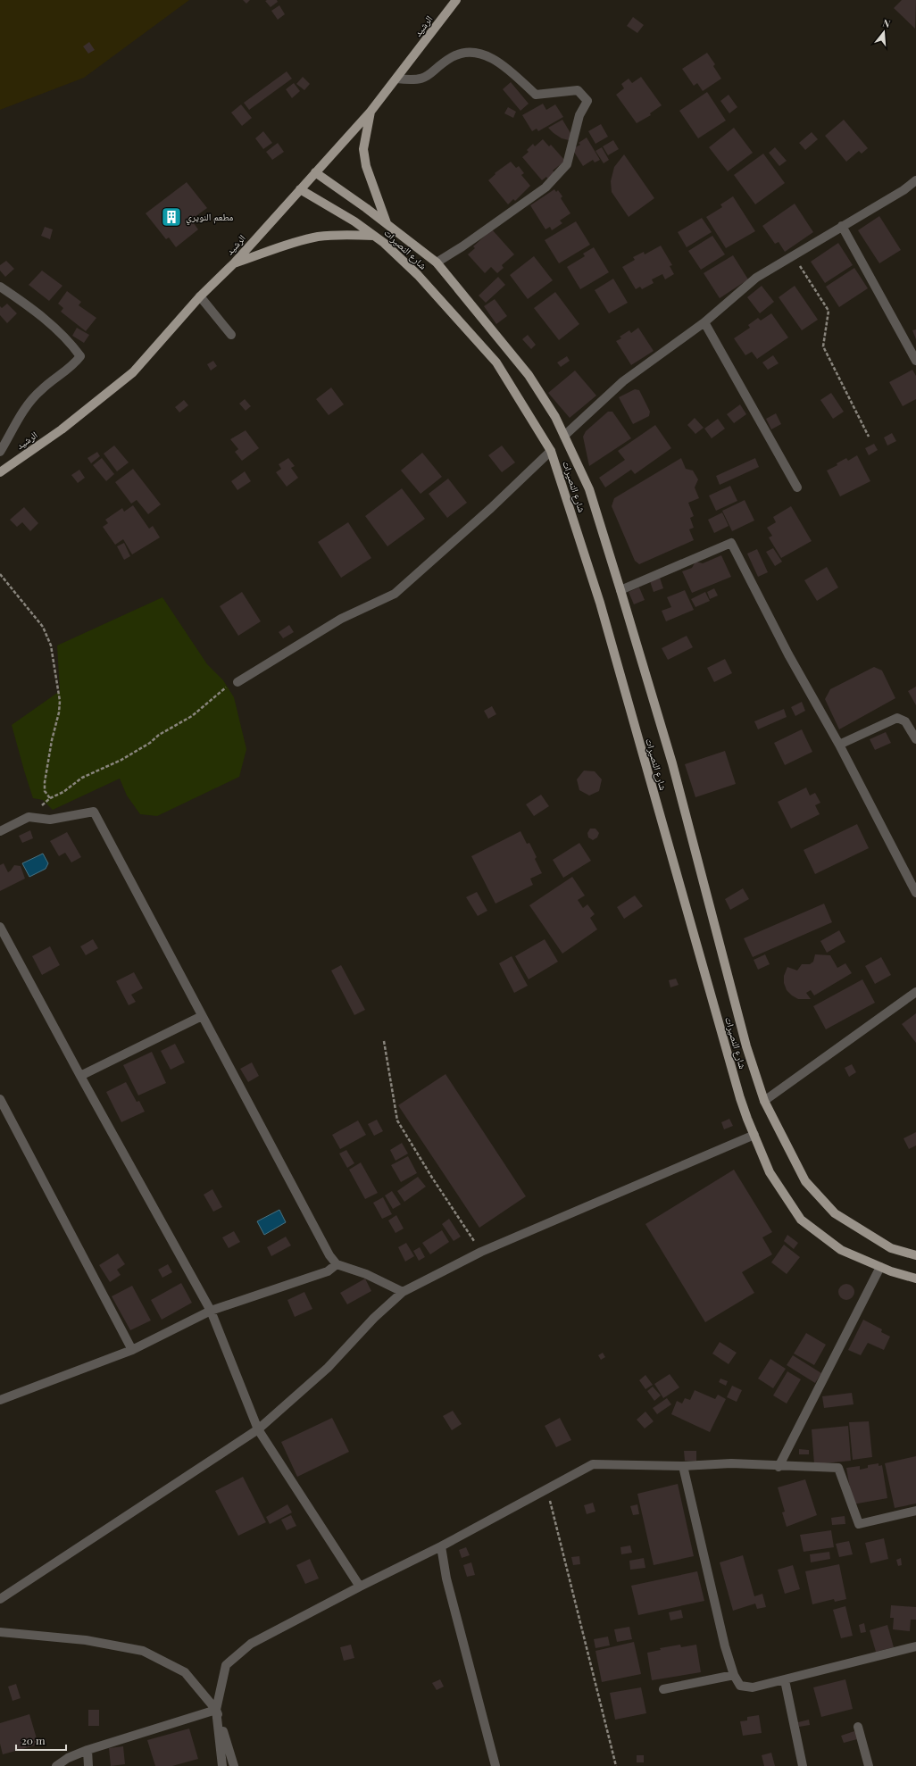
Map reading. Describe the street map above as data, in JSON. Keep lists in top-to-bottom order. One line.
{"streets":{"main road":["الرشيد","شارع النصيرات"]},"crossings":[["الرشيد","شارع النصيرات"]],"places":{"building":["مطعم النويري"]},"scale_bar":"20 m","north":"top"}
